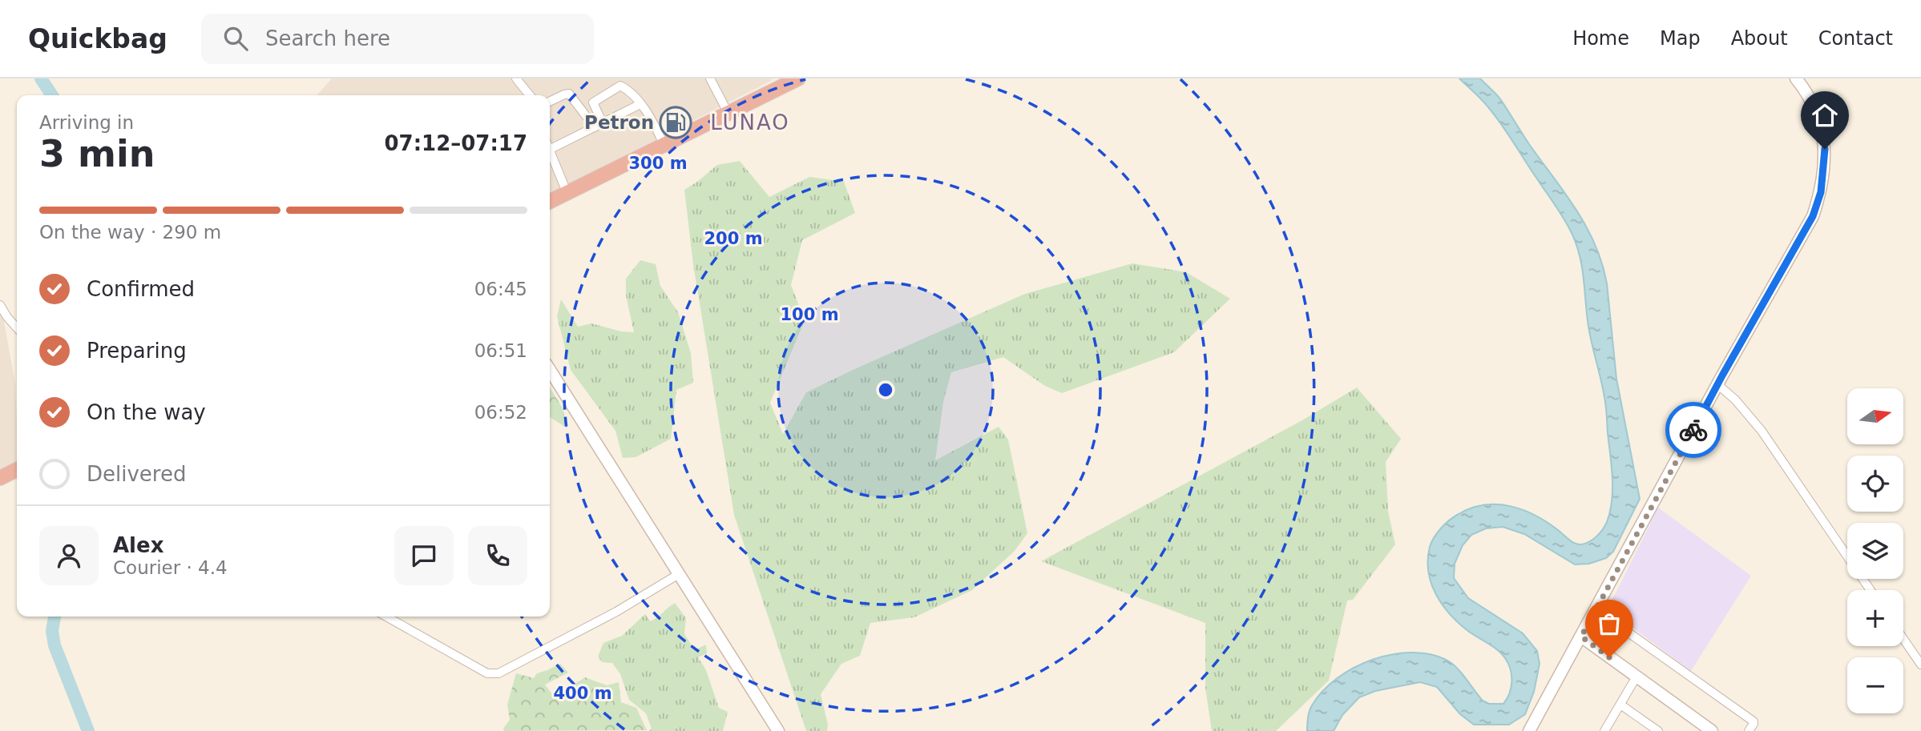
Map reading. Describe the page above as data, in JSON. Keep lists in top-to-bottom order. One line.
{"districts":["LUNAO"],"places":{"fuel station":["Petron"]},"north":"right","page":{"header":"Quickbag","search":"Search here","nav":["Home","Map","About","Contact"],"heading":["3 min","Arriving in","07:12–07:17"],"panel":["Alex","Courier · 4.4"],"bar":"On the way · 290 m","list":[["Confirmed","06:45"],["Preparing","06:51"],["On the way","06:52"],"Delivered"],"map_buttons":["+","−"]},"rings":["300 m","200 m","100 m","400 m"]}
